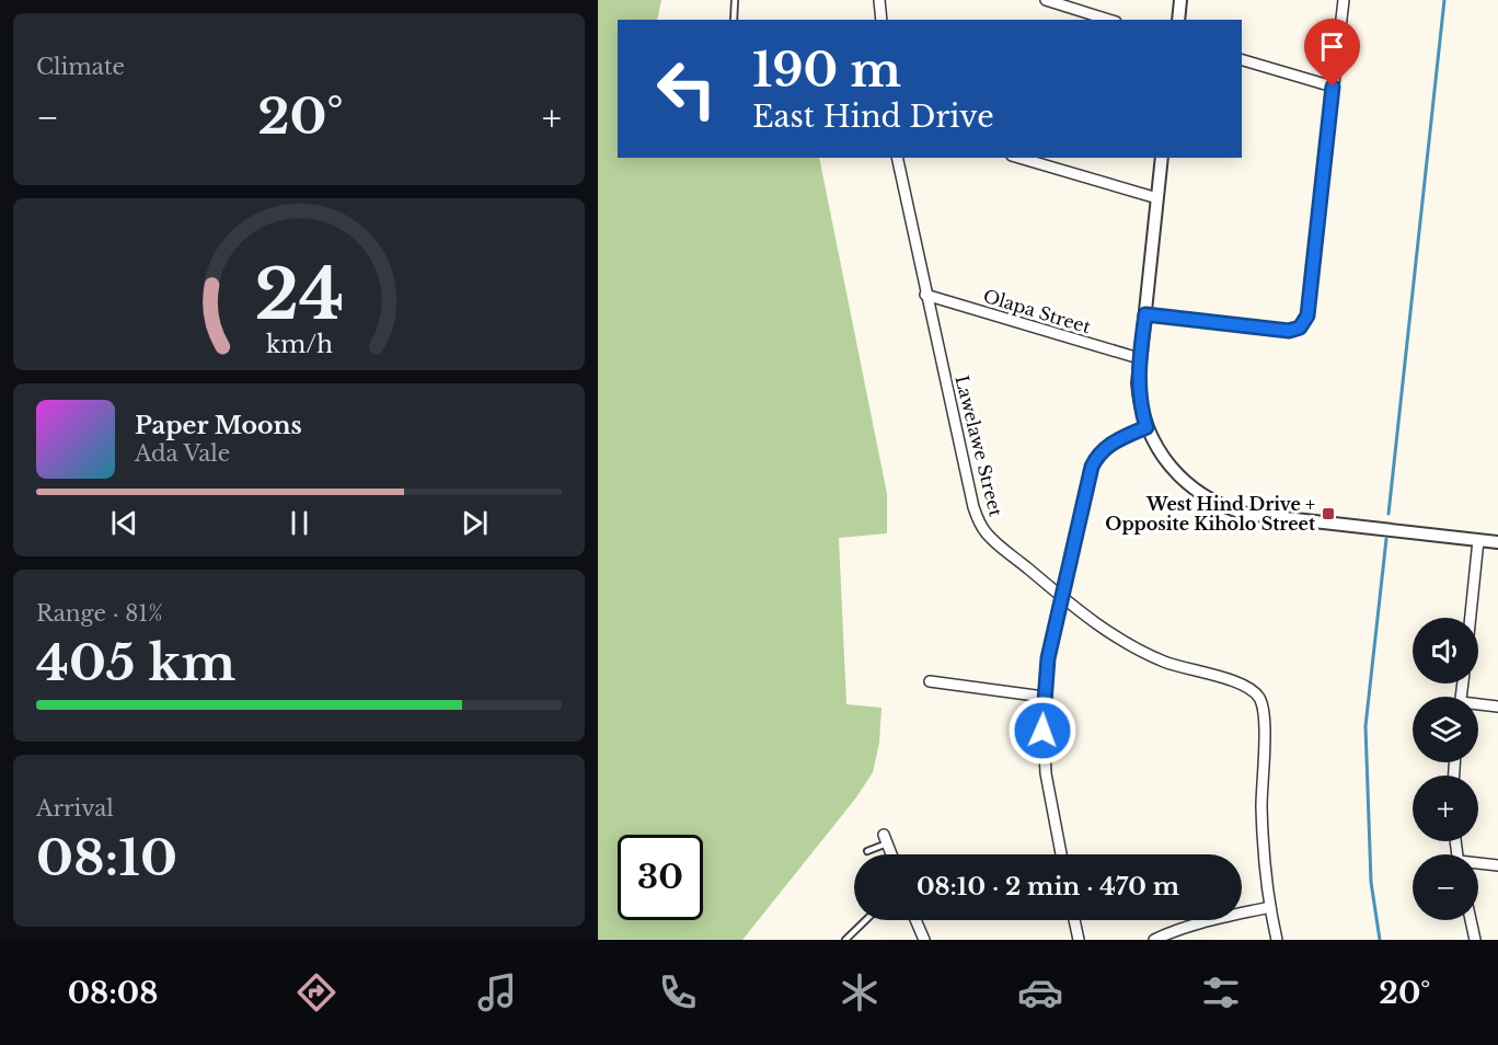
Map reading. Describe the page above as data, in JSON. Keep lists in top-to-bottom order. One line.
{"streets":{"street":["Olapa Street","Lawelawe Street"]},"crossings":[["Olapa Street","Lawelawe Street"]],"places":{"transit":["West Hind Drive + Opposite Kiholo Street"]},"page":{"tile":["Climate",["Range · 81%","405 km"],["Arrival","08:10"]],"turn":["190 m","East Hind Drive"],"heat":["−","20°","+"],"song":["Paper Moons","Ada Vale"],"map_buttons":["+","−"],"limit":"30","trip":"08:10 · 2 min · 470 m","tabs":["08:08","20°"],"gauge":["24","km/h"]}}
